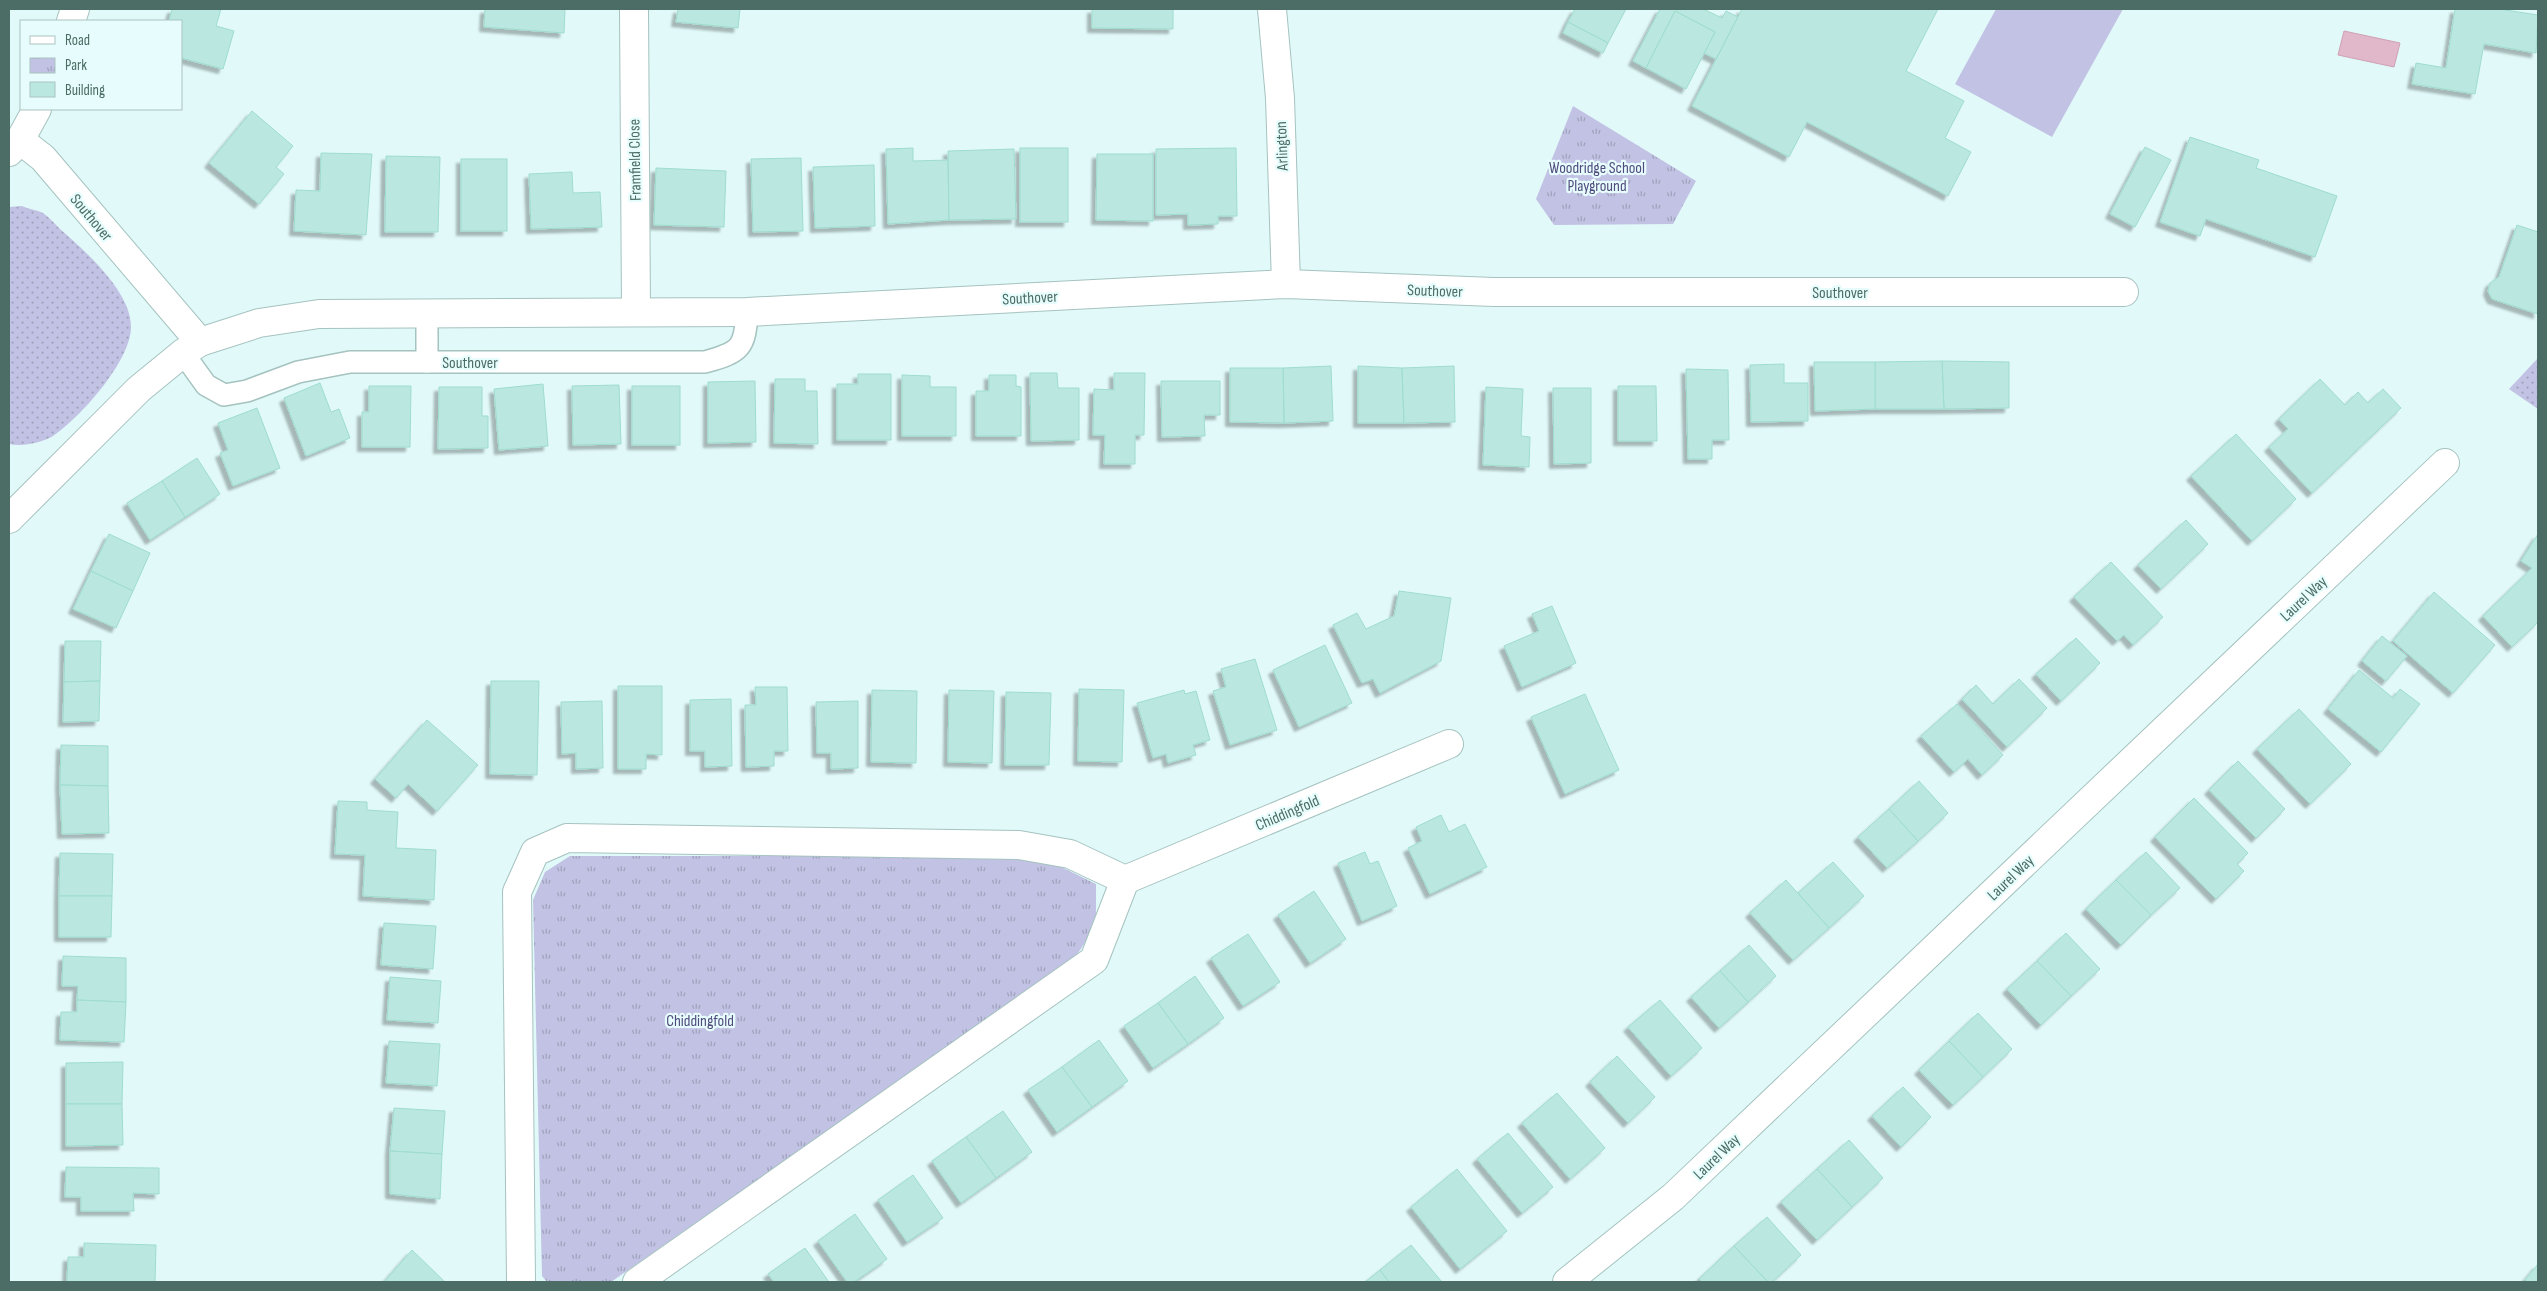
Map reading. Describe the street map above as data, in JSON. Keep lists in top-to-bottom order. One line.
{"streets":{"street":["Arlington","Framfield Close","Southover","Laurel Way","Chiddingfold"]},"crossings":[["Arlington","Southover"],["Framfield Close","Southover"]],"parks":["Woodridge School Playground","Chiddingfold"],"legend":["Road","Park","Building"]}
